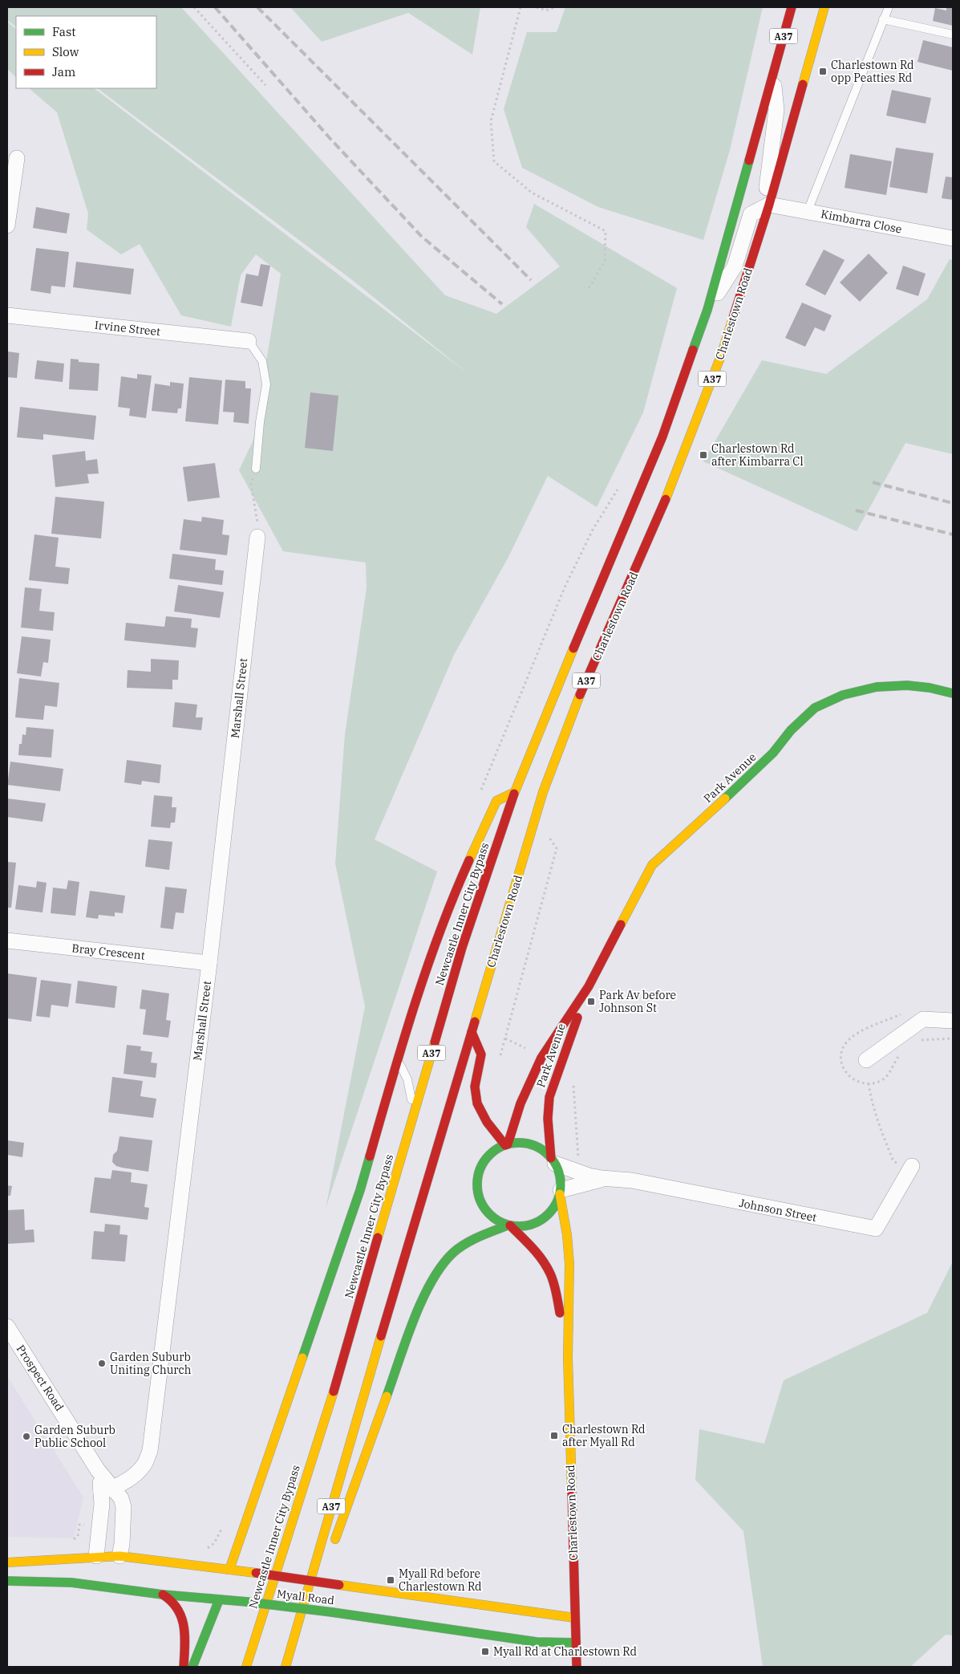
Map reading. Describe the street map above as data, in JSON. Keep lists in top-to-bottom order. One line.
{"streets":{"main road":["A37","Charlestown Road","Park Avenue","Newcastle Inner City Bypass","Myall Road"],"street":["Kimbarra Close","Irvine Street","Marshall Street","Bray Crescent","Johnson Street","Prospect Road"]},"crossings":[["A37","Charlestown Road"],["Kimbarra Close","Charlestown Road"],["Charlestown Road","Park Avenue"],["Charlestown Road","Newcastle Inner City Bypass"],["Charlestown Road","Johnson Street"],["Charlestown Road","Myall Road"],["Marshall Street","Bray Crescent"],["Marshall Street","Prospect Road"],["Park Avenue","Johnson Street"],["Prospect Road","Myall Road"]],"places":{"transit":["Charlestown Rd opp Peatties Rd","Charlestown Rd after Kimbarra Cl","Park Av before Johnson St","Charlestown Rd after Myall Rd","Myall Rd before Charlestown Rd","Myall Rd at Charlestown Rd"],"other":["Garden Suburb Uniting Church","Garden Suburb Public School"]},"legend":["Fast","Slow","Jam"]}
